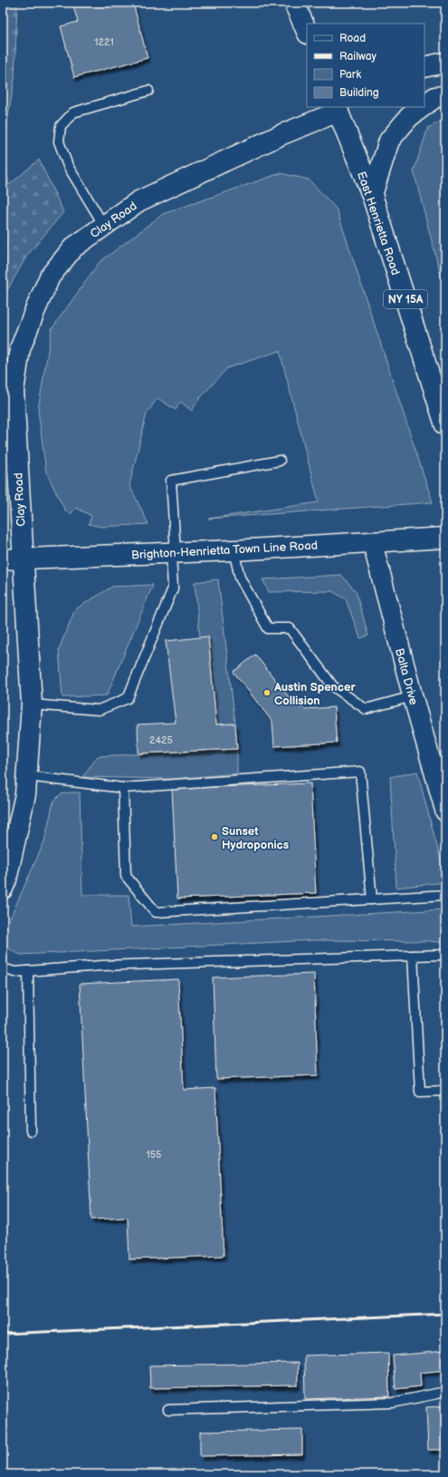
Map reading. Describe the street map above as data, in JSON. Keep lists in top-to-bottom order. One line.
{"streets":{"street":["Clay Road","East Henrietta Road","NY 15A","Brighton-Henrietta Town Line Road","Balta Drive"]},"crossings":[["Clay Road","East Henrietta Road"],["Clay Road","Brighton-Henrietta Town Line Road"],["Brighton-Henrietta Town Line Road","Balta Drive"]],"places":["Austin Spencer Collision","Sunset Hydroponics"],"house_numbers":["1221","2425","155"],"legend":["Road","Railway","Park","Building"]}
